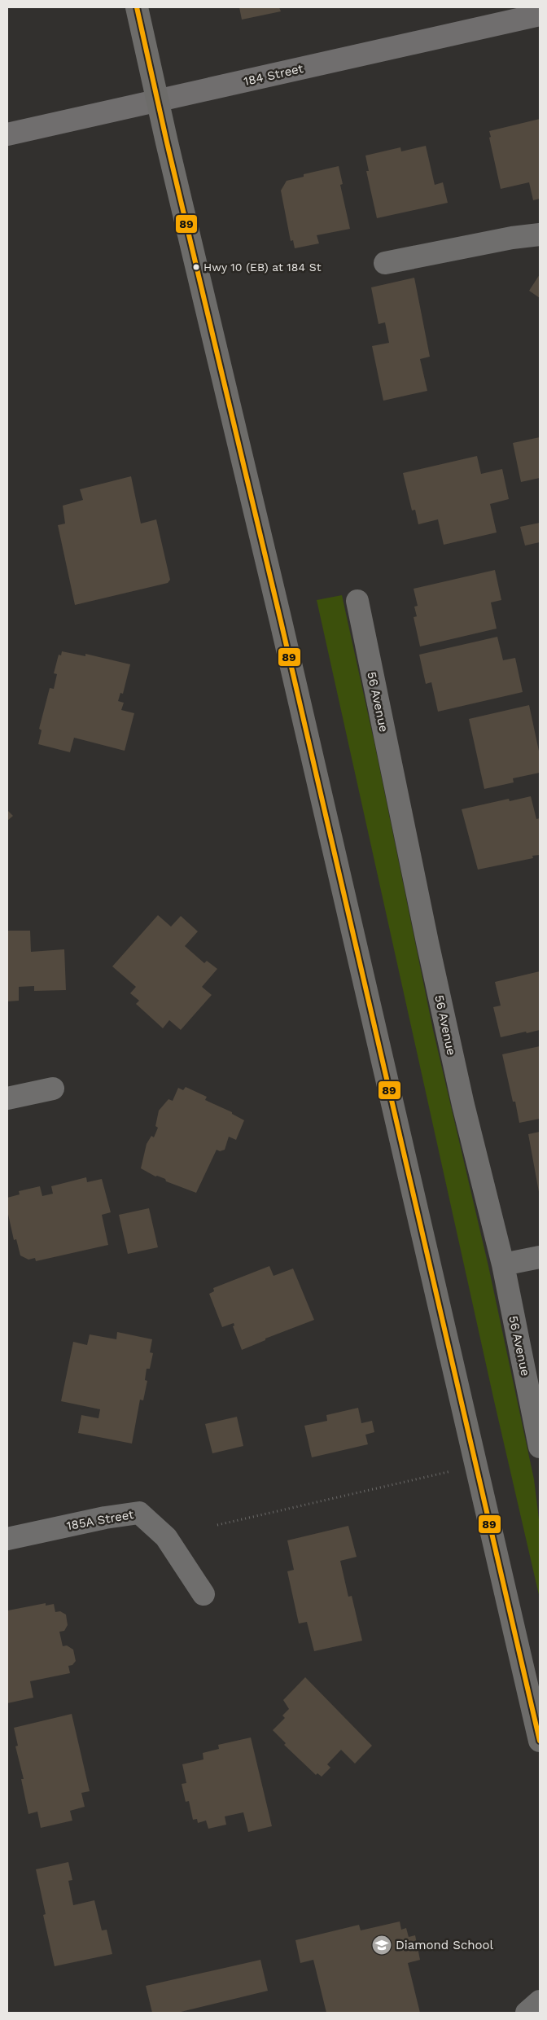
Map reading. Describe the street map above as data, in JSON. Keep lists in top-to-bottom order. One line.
{"streets":{"main road":["184 Street"],"street":["56 Avenue","185A Street"]},"places":{"other":["Hwy 10 (EB) at 184 St"],"school or university":["Diamond School"]},"lines":["transit line 89"]}
